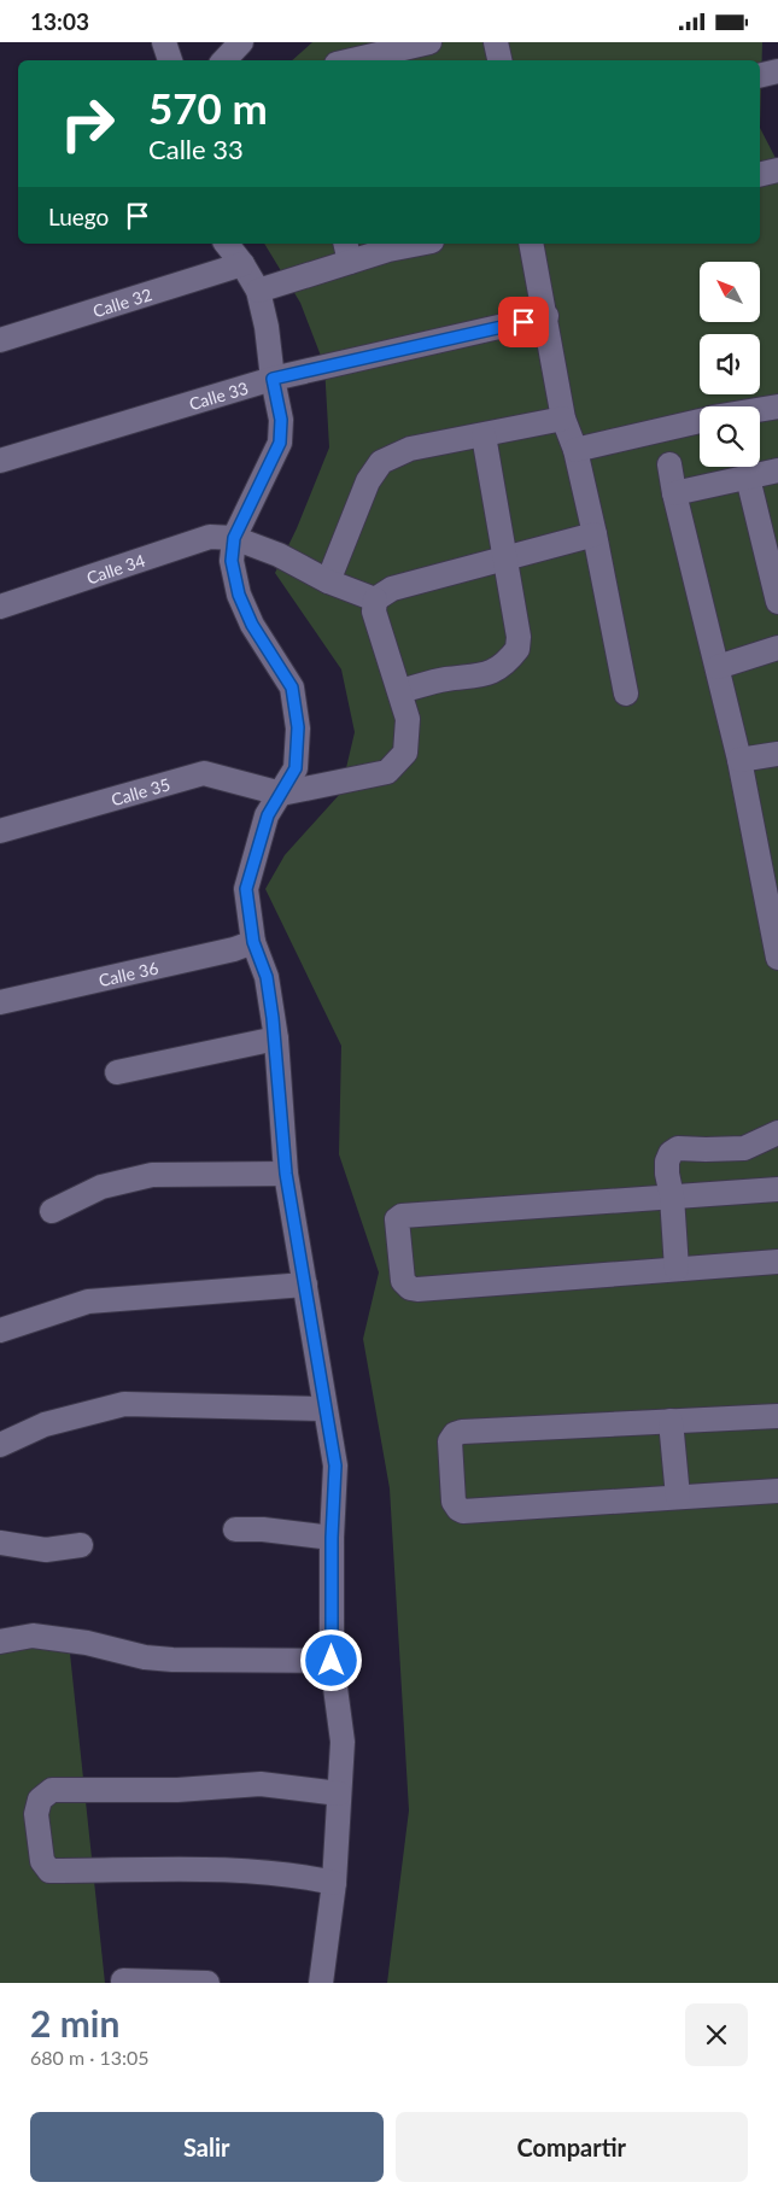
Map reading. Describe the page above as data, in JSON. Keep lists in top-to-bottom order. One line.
{"streets":{"street":["Calle 32","Calle 33","Calle 34","Calle 35","Calle 36"]},"north":"top left","page":{"status":"13:03","turn":["570 m","Calle 33"],"then":"Luego","heading":["2 min","680 m · 13:05"],"buttons":["Salir","Compartir"]}}
